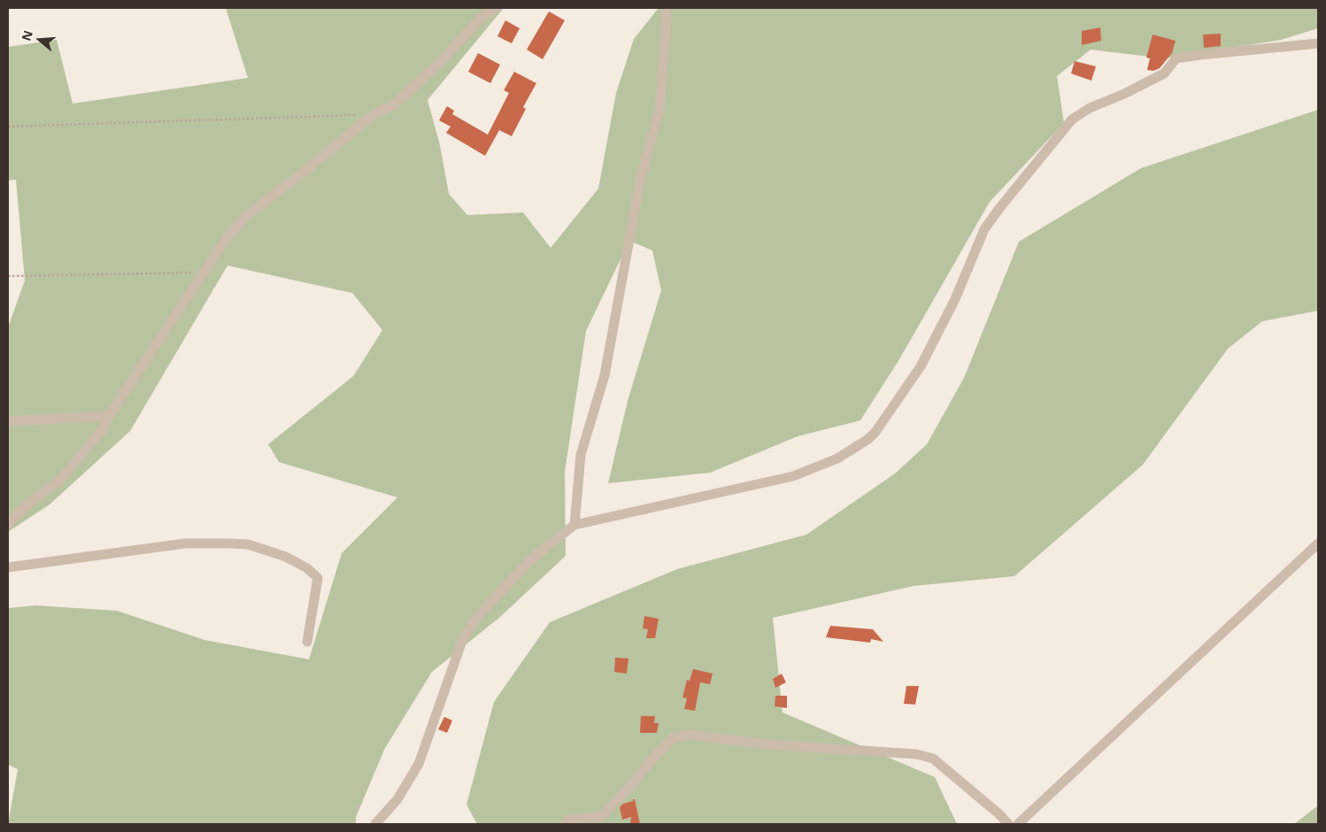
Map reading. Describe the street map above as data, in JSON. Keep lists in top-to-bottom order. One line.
{"north":"left"}
